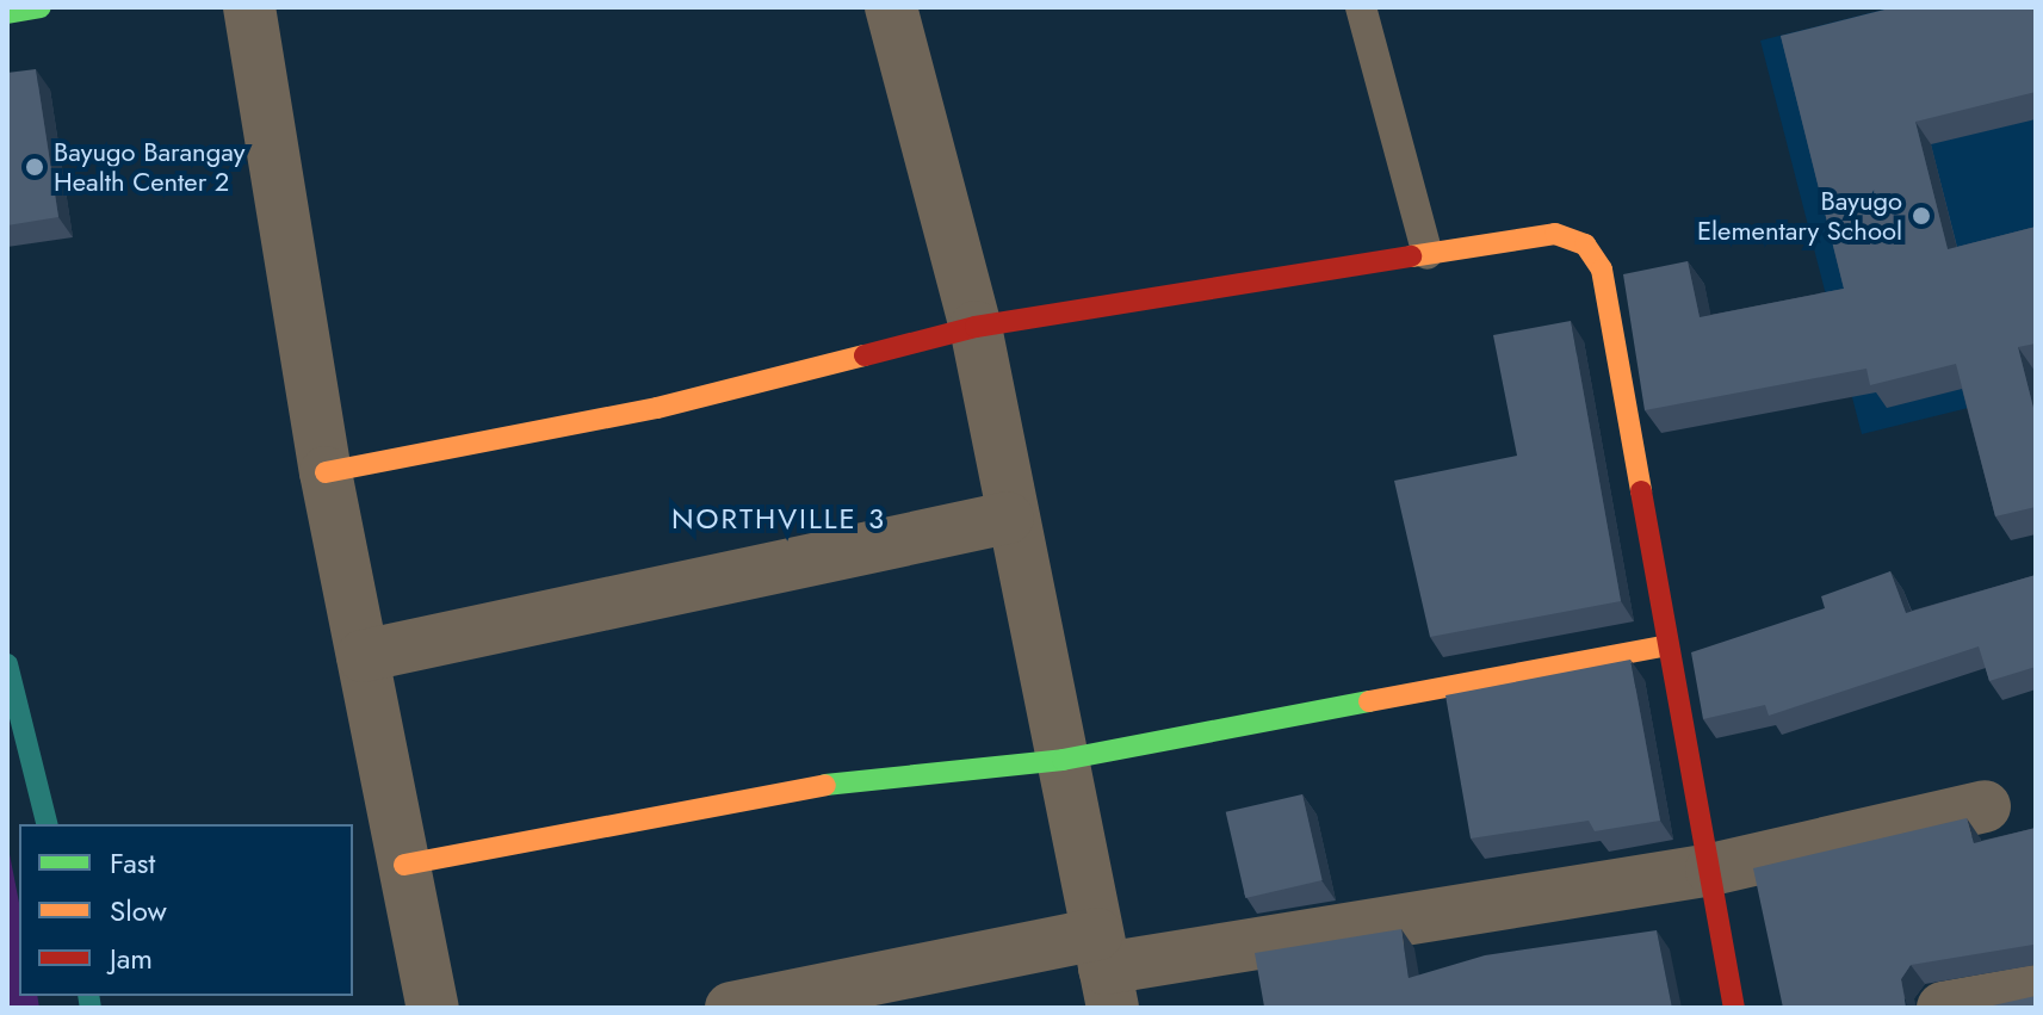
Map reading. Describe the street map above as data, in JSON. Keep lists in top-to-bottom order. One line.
{"districts":["NORTHVILLE 3"],"places":["Bayugo Barangay Health Center 2","Bayugo Elementary School"],"legend":["Fast","Slow","Jam"]}
